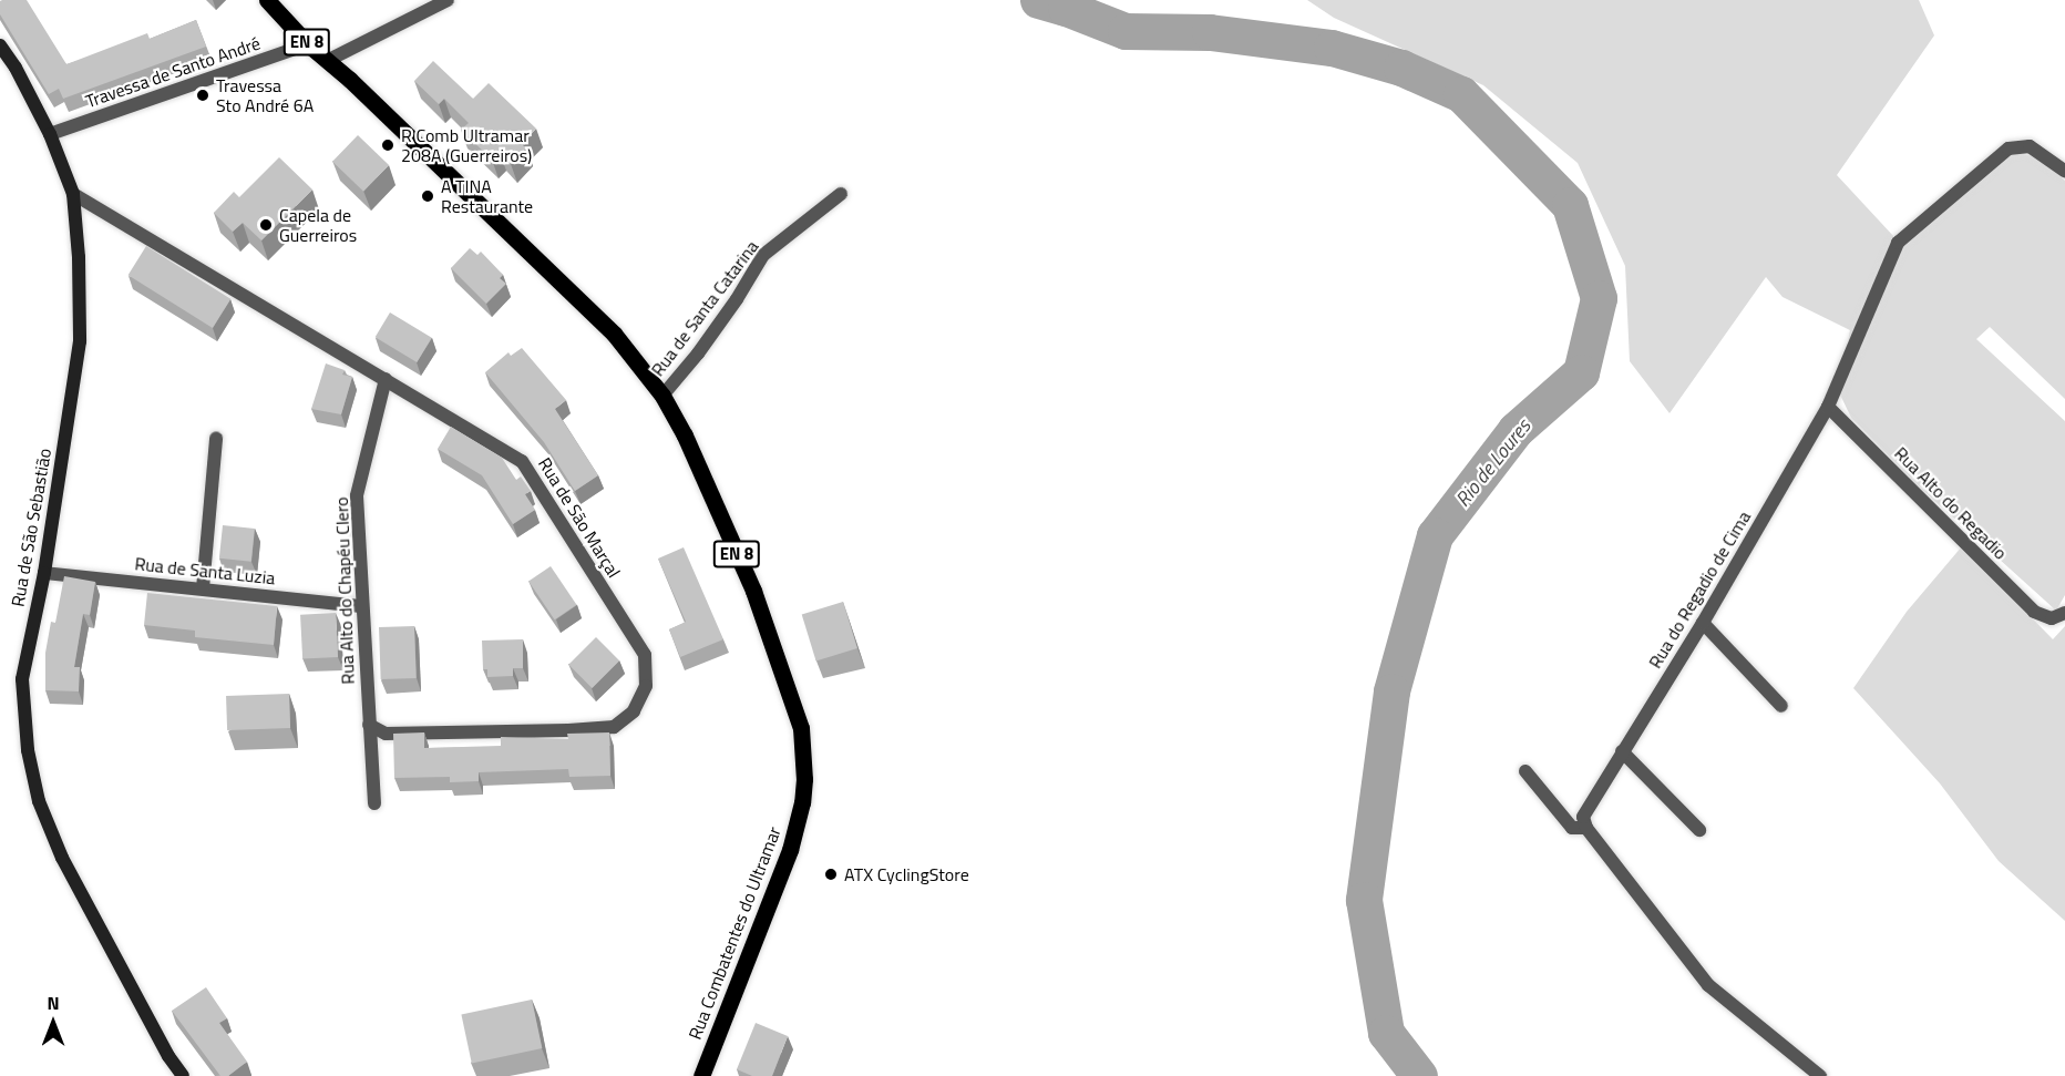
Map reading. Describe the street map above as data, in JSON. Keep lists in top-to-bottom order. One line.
{"streets":{"main road":["EN 8","Rua Combatentes do Ultramar"],"street":["Travessa de Santo André","Rua de Santa Catarina","Rua Alto do Regadio","Rua de São Marçal","Rua de São Sebastião","Rua de Santa Luzia","Rua do Regadio de Cima","Rua Alto do Chapéu Clero"]},"crossings":[["Travessa de Santo André","Rua de São Sebastião"],["Travessa de Santo André","Rua Combatentes do Ultramar"],["Rua de Santa Catarina","Rua Combatentes do Ultramar"],["Rua Alto do Regadio","Rua do Regadio de Cima"],["Rua de São Marçal","Rua de São Sebastião"],["Rua de São Marçal","Rua Alto do Chapéu Clero"],["Rua de São Sebastião","Rua de Santa Luzia"],["Rua de Santa Luzia","Rua Alto do Chapéu Clero"]],"water":["Rio de Loures"],"places":["Travessa Sto André 6A","R Comb Ultramar 208A (Guerreiros)","A TINA Restaurante","Capela de Guerreiros","ATX CyclingStore"],"north":"top"}
